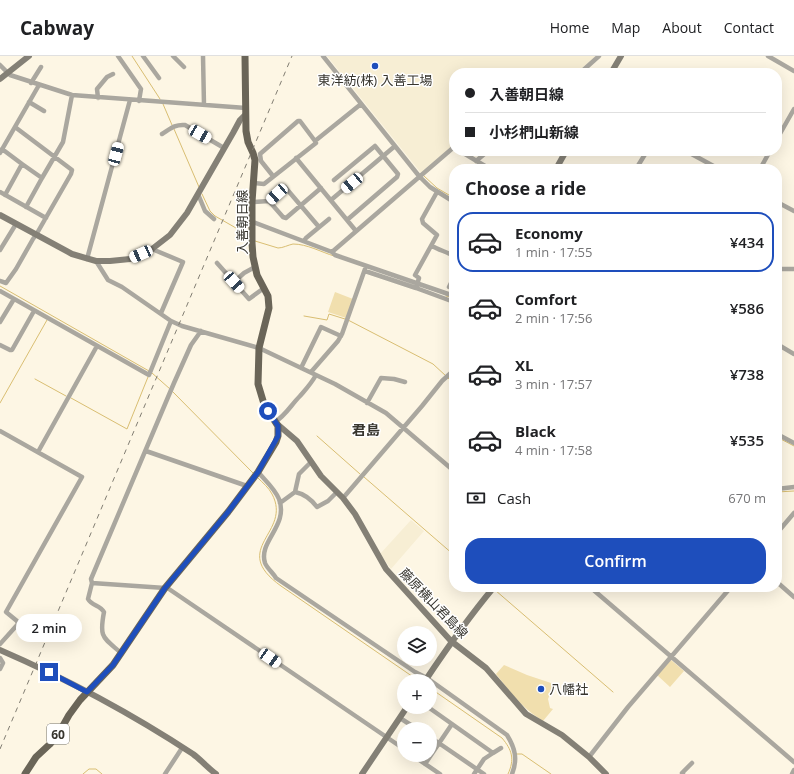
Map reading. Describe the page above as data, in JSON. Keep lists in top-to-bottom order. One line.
{"streets":{"main road":["入善朝日線","60"],"street":["藤原横山君島線"]},"crossings":[["入善朝日線","藤原横山君島線"]],"districts":["君島"],"places":["東洋紡(株) 入善工場","八幡社"],"page":{"header":"Cabway","nav":["Home","Map","About","Contact"],"banner":["入善朝日線","小杉椚山新線"],"heading":"Choose a ride","list":[{"name":"Economy","note":"1 min · 17:55","value":"¥434"},{"name":"Comfort","note":"2 min · 17:56","value":"¥586"},{"name":"XL","note":"3 min · 17:57","value":"¥738"},{"name":"Black","note":"4 min · 17:58","value":"¥535"}],"pay":["Cash","670 m"],"buttons":"Confirm","bubble":"2 min","map_buttons":["+","−"]}}
